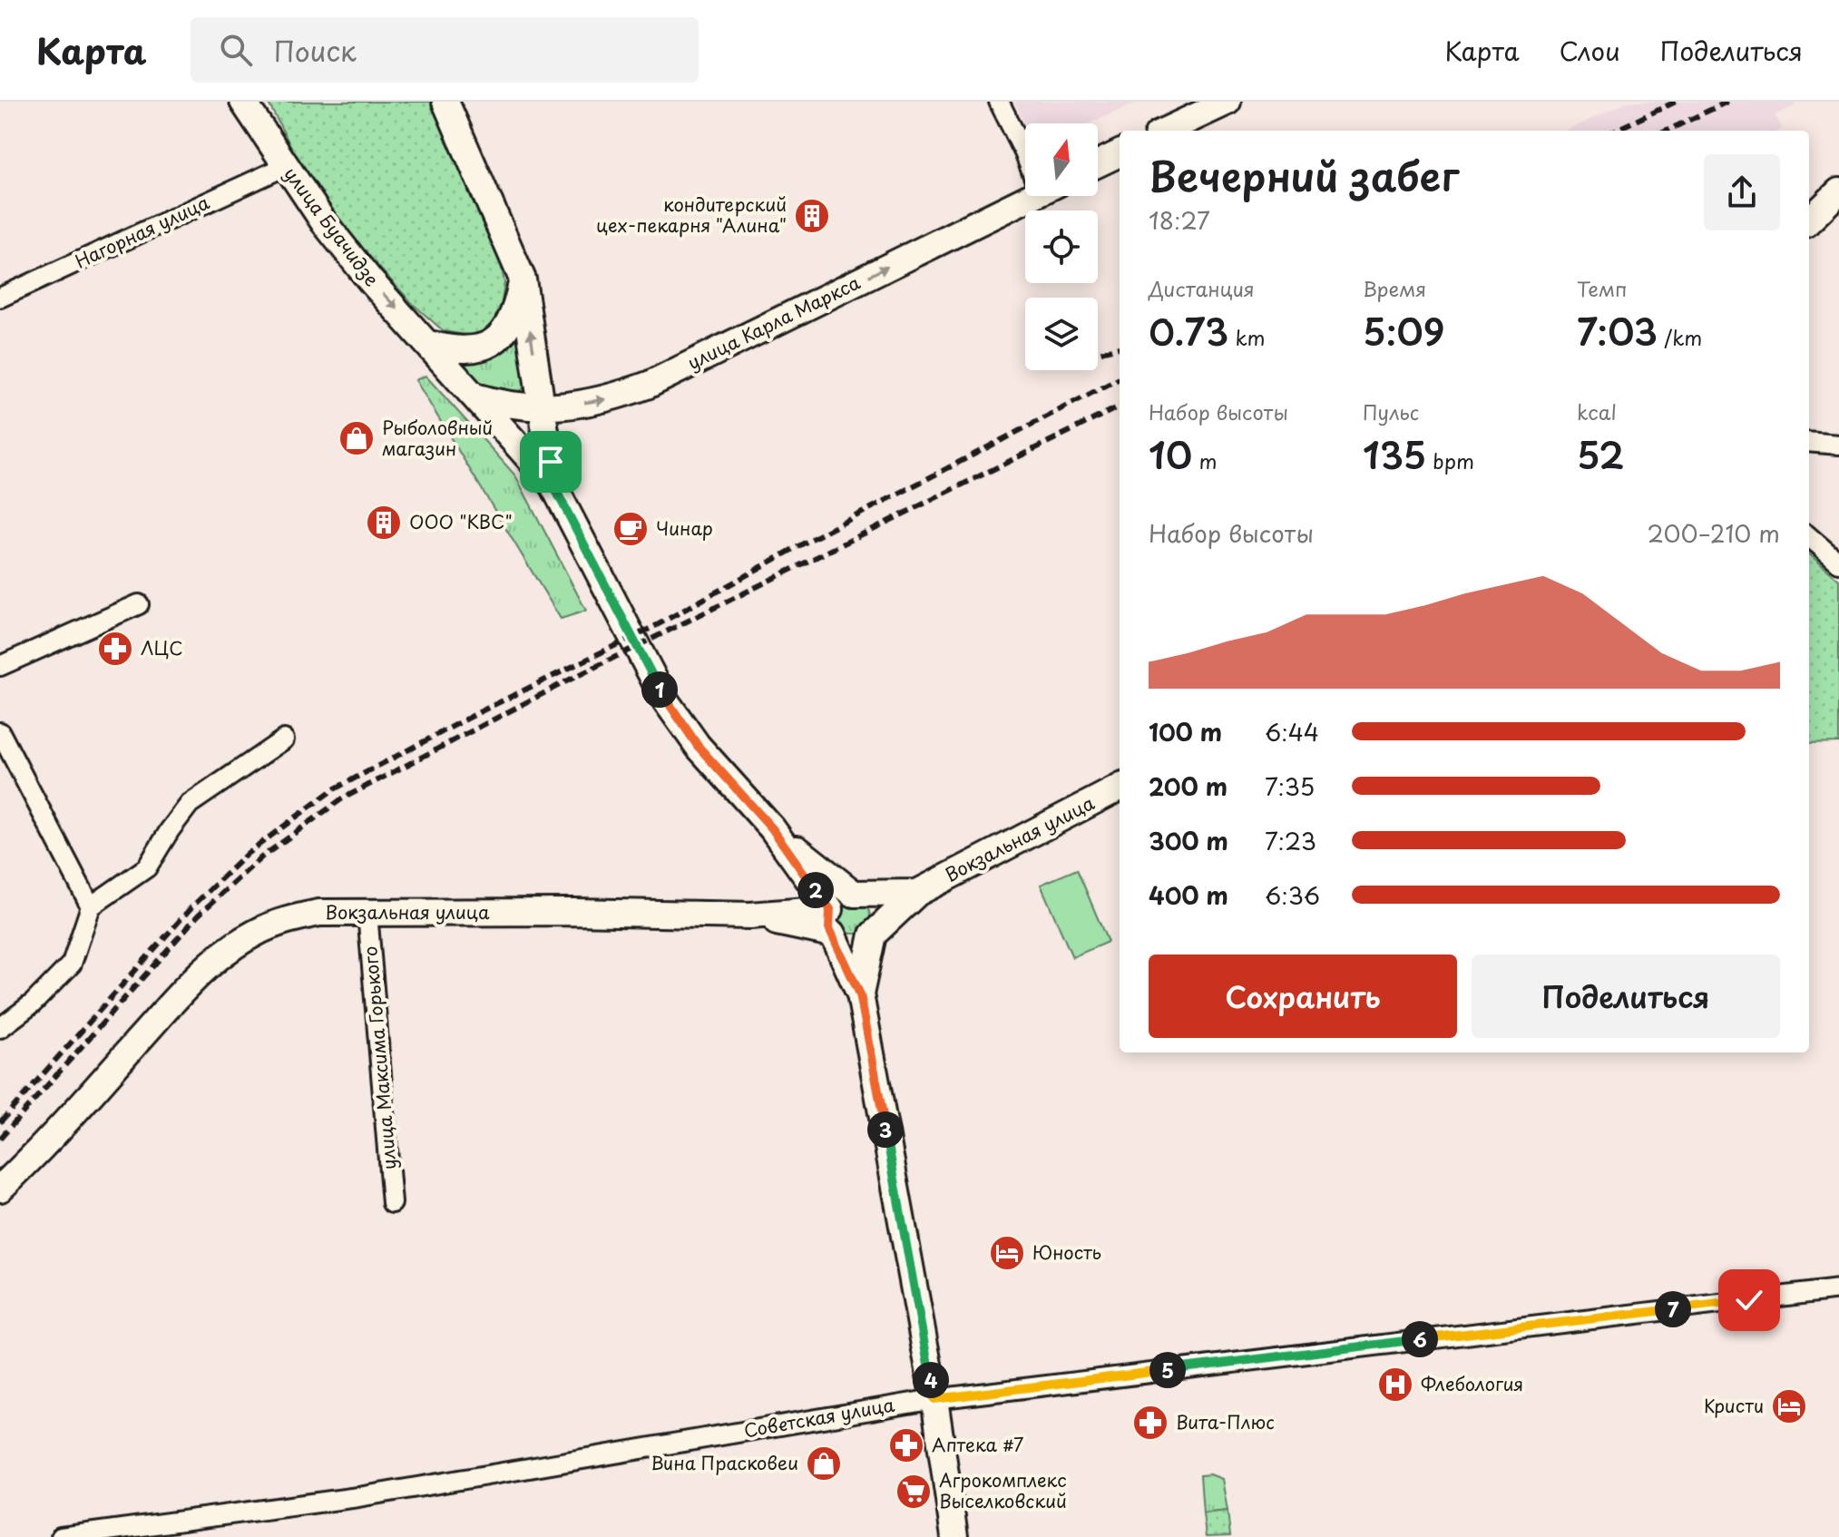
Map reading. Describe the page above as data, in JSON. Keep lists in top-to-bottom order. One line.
{"streets":{"main road":["улица Буачидзе","улица Карла Маркса","Вокзальная улица"],"street":["Нагорная улица","улица Максима Горького","Советская улица"]},"crossings":[["улица Буачидзе","Нагорная улица"],["улица Буачидзе","улица Карла Маркса"],["Вокзальная улица","улица Максима Горького"]],"one_way":["улица Карла Маркса"],"places":{"building":["кондитерский цех-пекарня \"Алина\"","ООО \"КВС\""],"shop":["Рыболовный магазин","Вина Прасковеи"],"cafe":["Чинар"],"pharmacy":["ЛЦС","Вита-Плюс","Аптека #7"],"hotel":["Юность","Кристи"],"hospital":["Флебология"],"supermarket":["Агрокомплекс Выселковский"]},"north":"top","page":{"header":"Карта","search":"Поиск","nav":["Карта","Слои","Поделиться"],"heading":["Вечерний забег","18:27"],"stats":[["Дистанция","0.73 km"],["Время","5:09"],["Темп","7:03 /km"],["Набор высоты","10 m"],["Пульс","135 bpm"],["kcal","52"]],"chart":["Набор высоты","200–210 m"],"pins":["1","2","3","7","6","5","4"],"list":[{"name":"100 m","note":"6:44"},{"name":"200 m","note":"7:35"},{"name":"300 m","note":"7:23"},{"name":"400 m","note":"6:36"}],"buttons":["Сохранить","Поделиться"]}}
